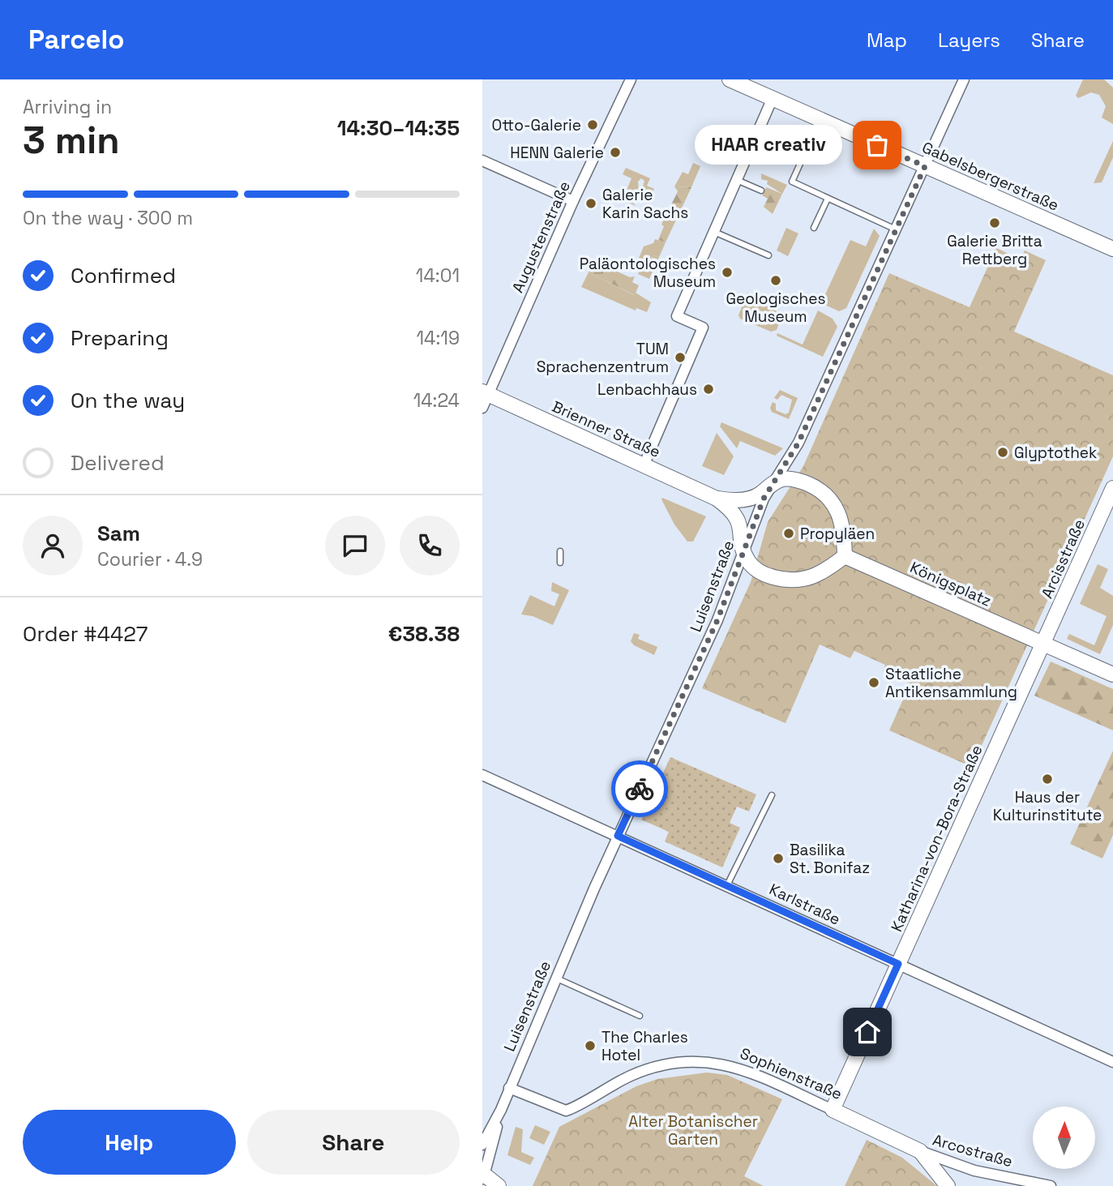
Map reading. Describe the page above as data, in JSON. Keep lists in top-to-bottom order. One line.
{"streets":{"main road":["Gabelsbergerstraße","Brienner Straße","Arcisstraße","Königsplatz","Katharina-von-Bora-Straße","Sophienstraße"],"street":["Augustenstraße","Luisenstraße","Karlstraße","Arcostraße"]},"crossings":[["Gabelsbergerstraße","Luisenstraße"],["Augustenstraße","Brienner Straße"],["Arcisstraße","Königsplatz"],["Arcisstraße","Katharina-von-Bora-Straße"],["Königsplatz","Luisenstraße"],["Königsplatz","Katharina-von-Bora-Straße"],["Luisenstraße","Karlstraße"],["Luisenstraße","Sophienstraße"],["Katharina-von-Bora-Straße","Karlstraße"],["Katharina-von-Bora-Straße","Sophienstraße"],["Sophienstraße","Arcostraße"]],"parks":["Alter Botanischer Garten"],"places":["Otto-Galerie","HAAR creativ","HENN Galerie","Galerie Karin Sachs","Galerie Britta Rettberg","Paläontologisches Museum","Geologisches Museum","TUM Sprachenzentrum","Lenbachhaus","Glyptothek","Propyläen","Staatliche Antikensammlung","Haus der Kulturinstitute","Basilika St. Bonifaz","The Charles Hotel"],"north":"top","page":{"header":"Parcelo","nav":["Map","Layers","Share"],"heading":["3 min","Arriving in","14:30–14:35"],"panel":["Sam","Courier · 4.9","Order #4427","€38.38"],"bubble":"HAAR creativ","bar":"On the way · 300 m","list":[["Confirmed","14:01"],["Preparing","14:19"],["On the way","14:24"],"Delivered"],"buttons":["Help","Share"]}}
